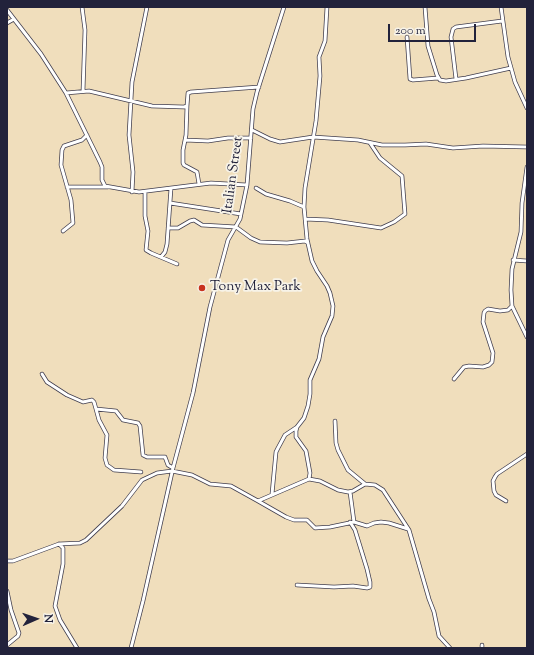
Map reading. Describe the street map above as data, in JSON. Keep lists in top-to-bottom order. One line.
{"streets":{"street":["Italian Street"]},"places":["Tony Max Park"],"scale_bar":"200 m","north":"right"}
